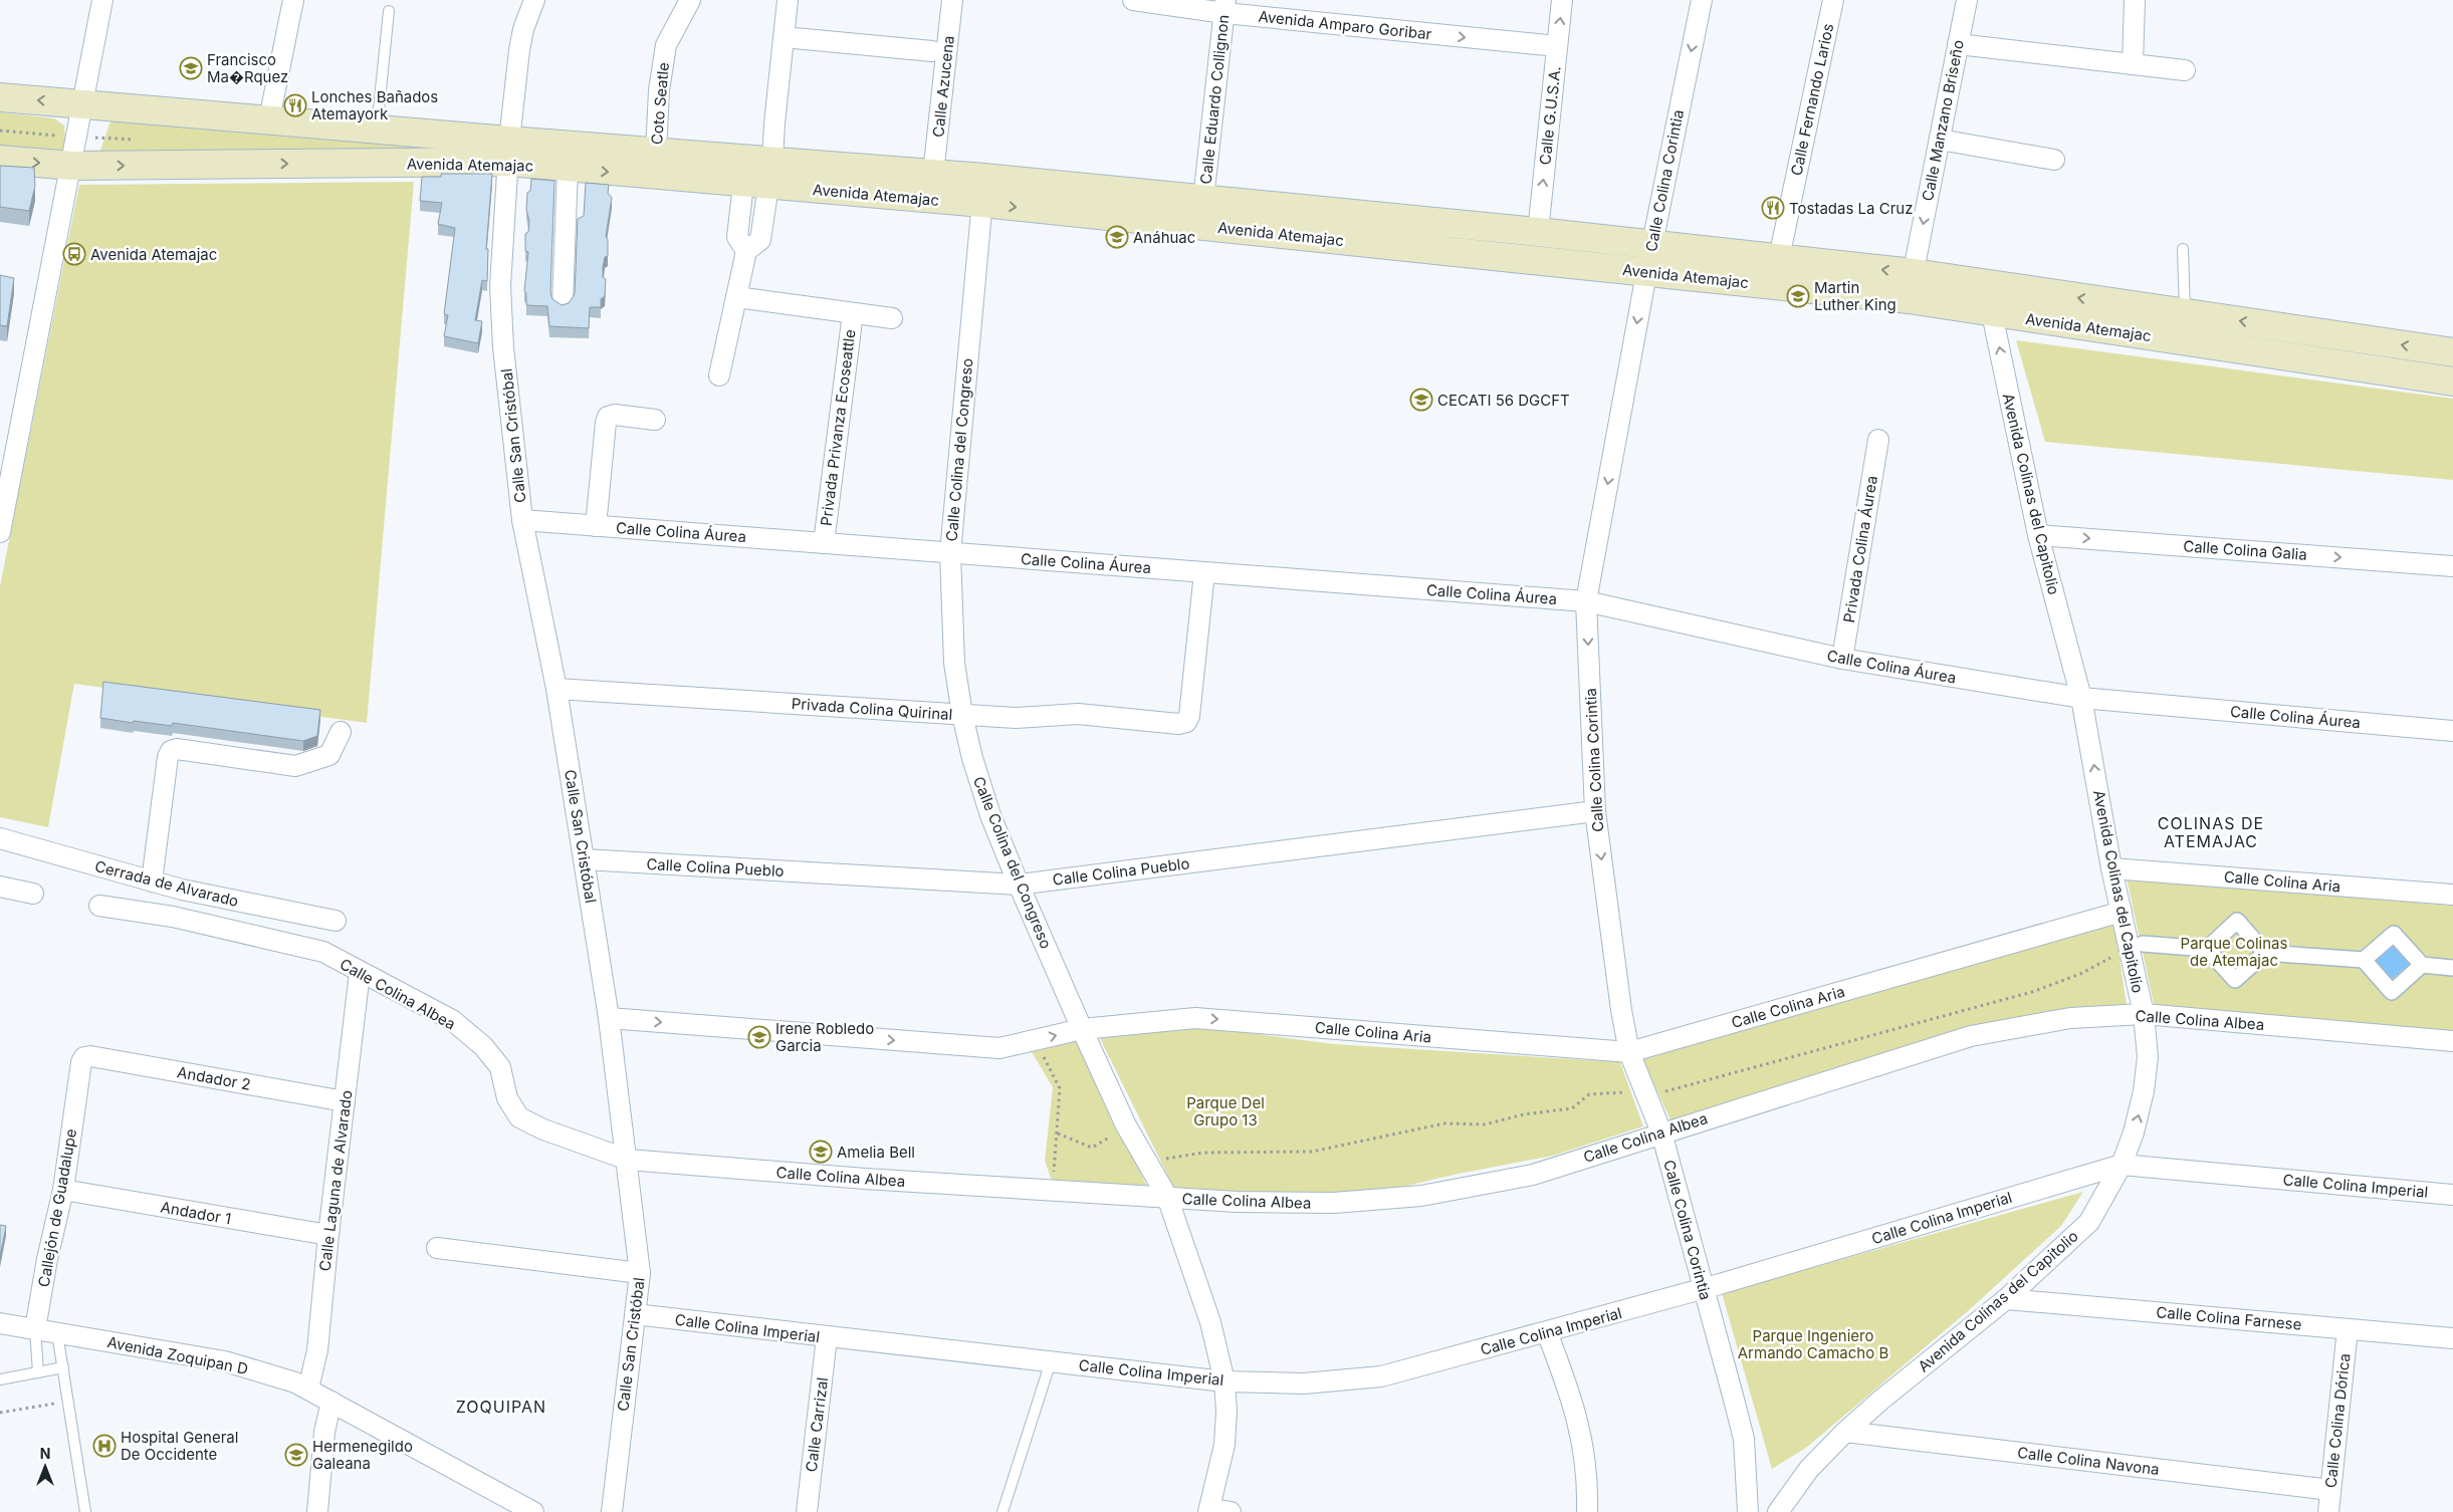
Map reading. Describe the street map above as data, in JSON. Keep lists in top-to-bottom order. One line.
{"streets":{"main road":["Avenida Atemajac"],"street":["Avenida Amparo Goribar","Calle Azucena","Calle Eduardo Collignon","Calle Fernando Larios","Coto Seatle","Calle G.U.S.A.","Calle Manzano Briseño","Calle Colina Corintia","Privada Privanza Ecoseattle","Calle San Cristóbal","Calle Colina del Congreso","Avenida Colinas del Capitolio","Calle Colina Áurea","Privada Colina Áurea","Calle Colina Galia","Privada Colina Quirinal","Calle Colina Pueblo","Calle Colina Aria","Cerrada de Alvarado","Calle Colina Albea","Andador 2","Calle Laguna de Alvarado","Calle Colina Imperial","Callejón de Guadalupe","Andador 1","Calle Colina Farnese","Avenida Zoquipan D","Calle Colina Dórica","Calle Carrizal","Calle Colina Navona"]},"crossings":[["Avenida Amparo Goribar","Calle Eduardo Collignon"],["Avenida Amparo Goribar","Calle G.U.S.A."],["Calle Azucena","Avenida Atemajac"],["Calle Eduardo Collignon","Avenida Atemajac"],["Calle Fernando Larios","Avenida Atemajac"],["Coto Seatle","Avenida Atemajac"],["Calle G.U.S.A.","Avenida Atemajac"],["Calle Manzano Briseño","Avenida Atemajac"],["Avenida Atemajac","Calle Colina Corintia"],["Avenida Atemajac","Calle San Cristóbal"],["Avenida Atemajac","Calle Colina del Congreso"],["Avenida Atemajac","Avenida Colinas del Capitolio"],["Calle Colina Corintia","Calle Colina Áurea"],["Calle Colina Corintia","Calle Colina Pueblo"],["Calle Colina Corintia","Calle Colina Aria"],["Calle Colina Corintia","Calle Colina Albea"],["Calle Colina Corintia","Calle Colina Imperial"],["Privada Privanza Ecoseattle","Calle Colina Áurea"],["Calle San Cristóbal","Calle Colina Áurea"],["Calle San Cristóbal","Privada Colina Quirinal"],["Calle San Cristóbal","Calle Colina Pueblo"],["Calle San Cristóbal","Calle Colina Aria"],["Calle San Cristóbal","Calle Colina Albea"],["Calle San Cristóbal","Calle Colina Imperial"],["Calle Colina del Congreso","Calle Colina Áurea"],["Calle Colina del Congreso","Privada Colina Quirinal"],["Calle Colina del Congreso","Calle Colina Pueblo"],["Calle Colina del Congreso","Calle Colina Aria"],["Calle Colina del Congreso","Calle Colina Albea"],["Calle Colina del Congreso","Calle Colina Imperial"],["Avenida Colinas del Capitolio","Calle Colina Áurea"],["Avenida Colinas del Capitolio","Calle Colina Galia"],["Avenida Colinas del Capitolio","Calle Colina Aria"],["Avenida Colinas del Capitolio","Calle Colina Albea"],["Avenida Colinas del Capitolio","Calle Colina Imperial"],["Avenida Colinas del Capitolio","Calle Colina Farnese"],["Avenida Colinas del Capitolio","Calle Colina Navona"],["Calle Colina Áurea","Privada Colina Áurea"],["Calle Colina Áurea","Privada Colina Quirinal"],["Calle Colina Albea","Calle Laguna de Alvarado"],["Andador 2","Calle Laguna de Alvarado"],["Andador 2","Callejón de Guadalupe"],["Calle Laguna de Alvarado","Andador 1"],["Calle Laguna de Alvarado","Avenida Zoquipan D"],["Calle Colina Imperial","Calle Carrizal"],["Callejón de Guadalupe","Andador 1"],["Callejón de Guadalupe","Avenida Zoquipan D"],["Calle Colina Farnese","Calle Colina Dórica"],["Calle Colina Dórica","Calle Colina Navona"]],"one_way":["Avenida Amparo Goribar","Calle G.U.S.A.","Calle Manzano Briseño","Calle Colina Corintia","Avenida Colinas del Capitolio","Calle Colina Galia","Calle Colina Aria"],"districts":["COLINAS DE ATEMAJAC","ZOQUIPAN"],"parks":["Parque Colinas de Atemajac","Parque Del Grupo 13","Parque Ingeniero Armando Camacho B"],"places":{"school or university":["Francisco Ma�Rquez","Anáhuac","Martin Luther King","CECATI 56 DGCFT","Irene Robledo Garcia","Amelia Bell","Hermenegildo Galeana"],"restaurant":["Lonches Bañados Atemayork","Tostadas La Cruz"],"bus stop":["Avenida Atemajac"],"hospital":["Hospital General De Occidente"]},"north":"top"}
